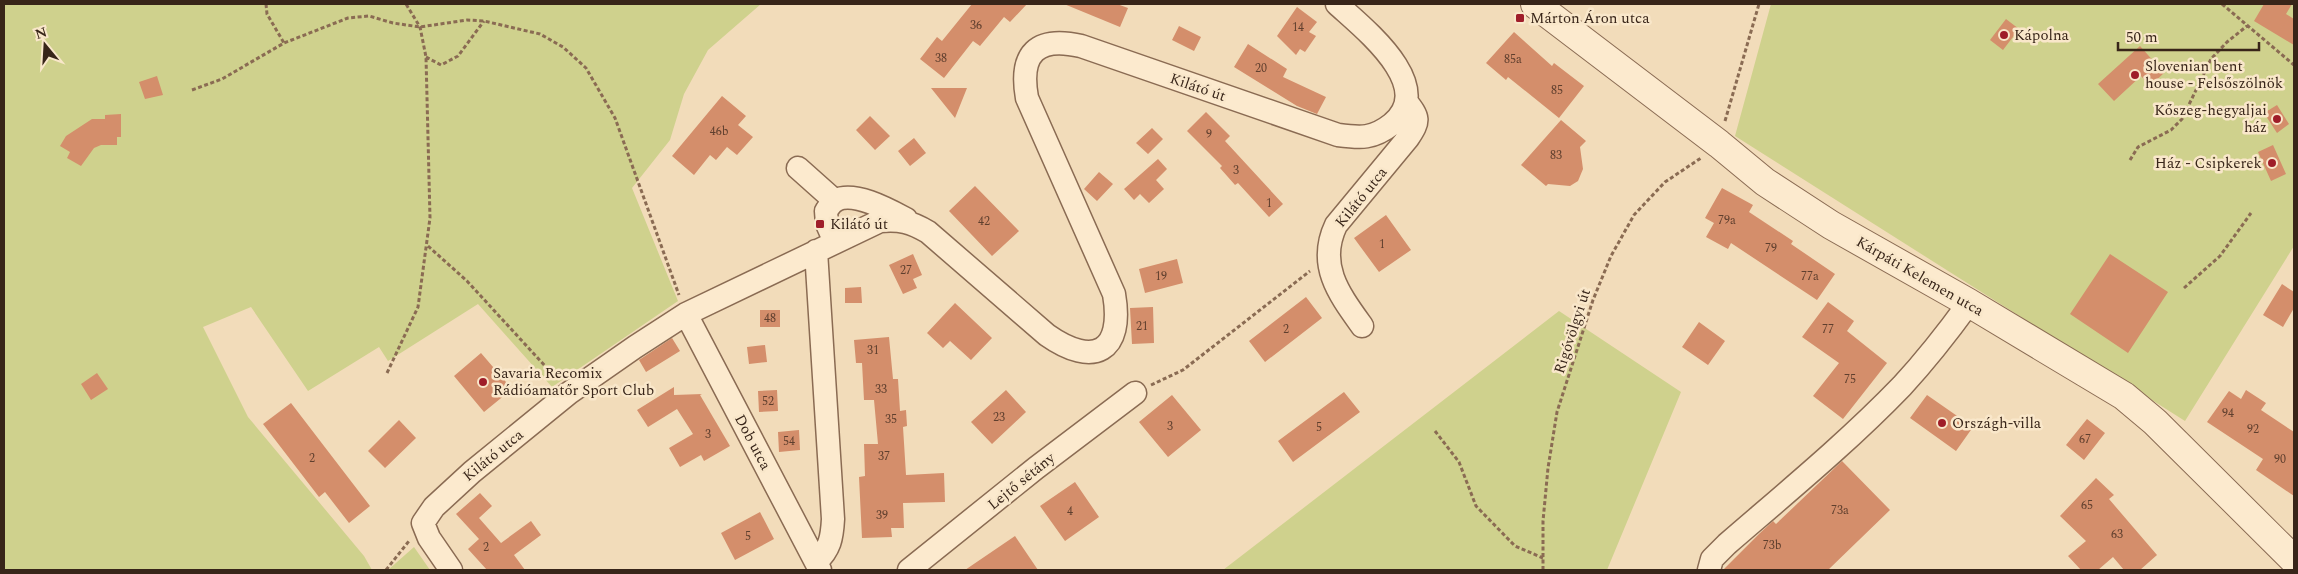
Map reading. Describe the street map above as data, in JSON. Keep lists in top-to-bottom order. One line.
{"streets":{"street":["Kilátó út","Kilátó utca","Kárpáti Kelemen utca","Dob utca","Lejtő sétány"],"path":["Rigóvölgyi út"]},"crossings":[["Kilátó út","Kilátó utca"],["Kilátó út","Dob utca"],["Kárpáti Kelemen utca","Rigóvölgyi út"]],"places":{"transit":["Márton Áron utca","Kilátó út"],"other":["Kápolna","Slovenian bent house - Felsőszölnök","Kőszeg-hegyaljai ház","Ház - Csipkerek","Savaria Recomix Rádióamatőr Sport Club","Országh-villa"]},"house_numbers":["36","14","38","85a","20","85","46b","9","83","3","1","79a","42","1","79","27","19","77a","48","21","2","77","31","75","33","52","94","23","35","3","5","92","3","67","54","37","2","90","65","73a","4","39","63","5","73b","2"],"scale_bar":"50 m","north":"top"}
